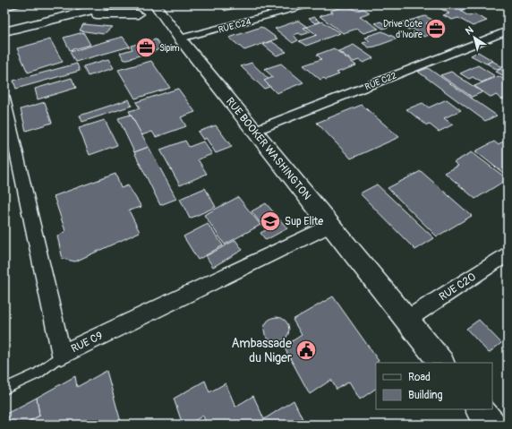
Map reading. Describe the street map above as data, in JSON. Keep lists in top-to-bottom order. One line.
{"streets":{"street":["RUE C24","RUE C22","RUE BOOKER WASHINGTON","RUE C20","RUE C9"]},"crossings":[["RUE C24","RUE BOOKER WASHINGTON"],["RUE C22","RUE BOOKER WASHINGTON"],["RUE BOOKER WASHINGTON","RUE C20"],["RUE BOOKER WASHINGTON","RUE C9"]],"places":{"office":["Drive Cote d'Ivoire","Sipim"],"school or university":["Sup Elite"],"public building":["Ambassade du Niger"]},"legend":["Road","Building"],"north":"top left"}
